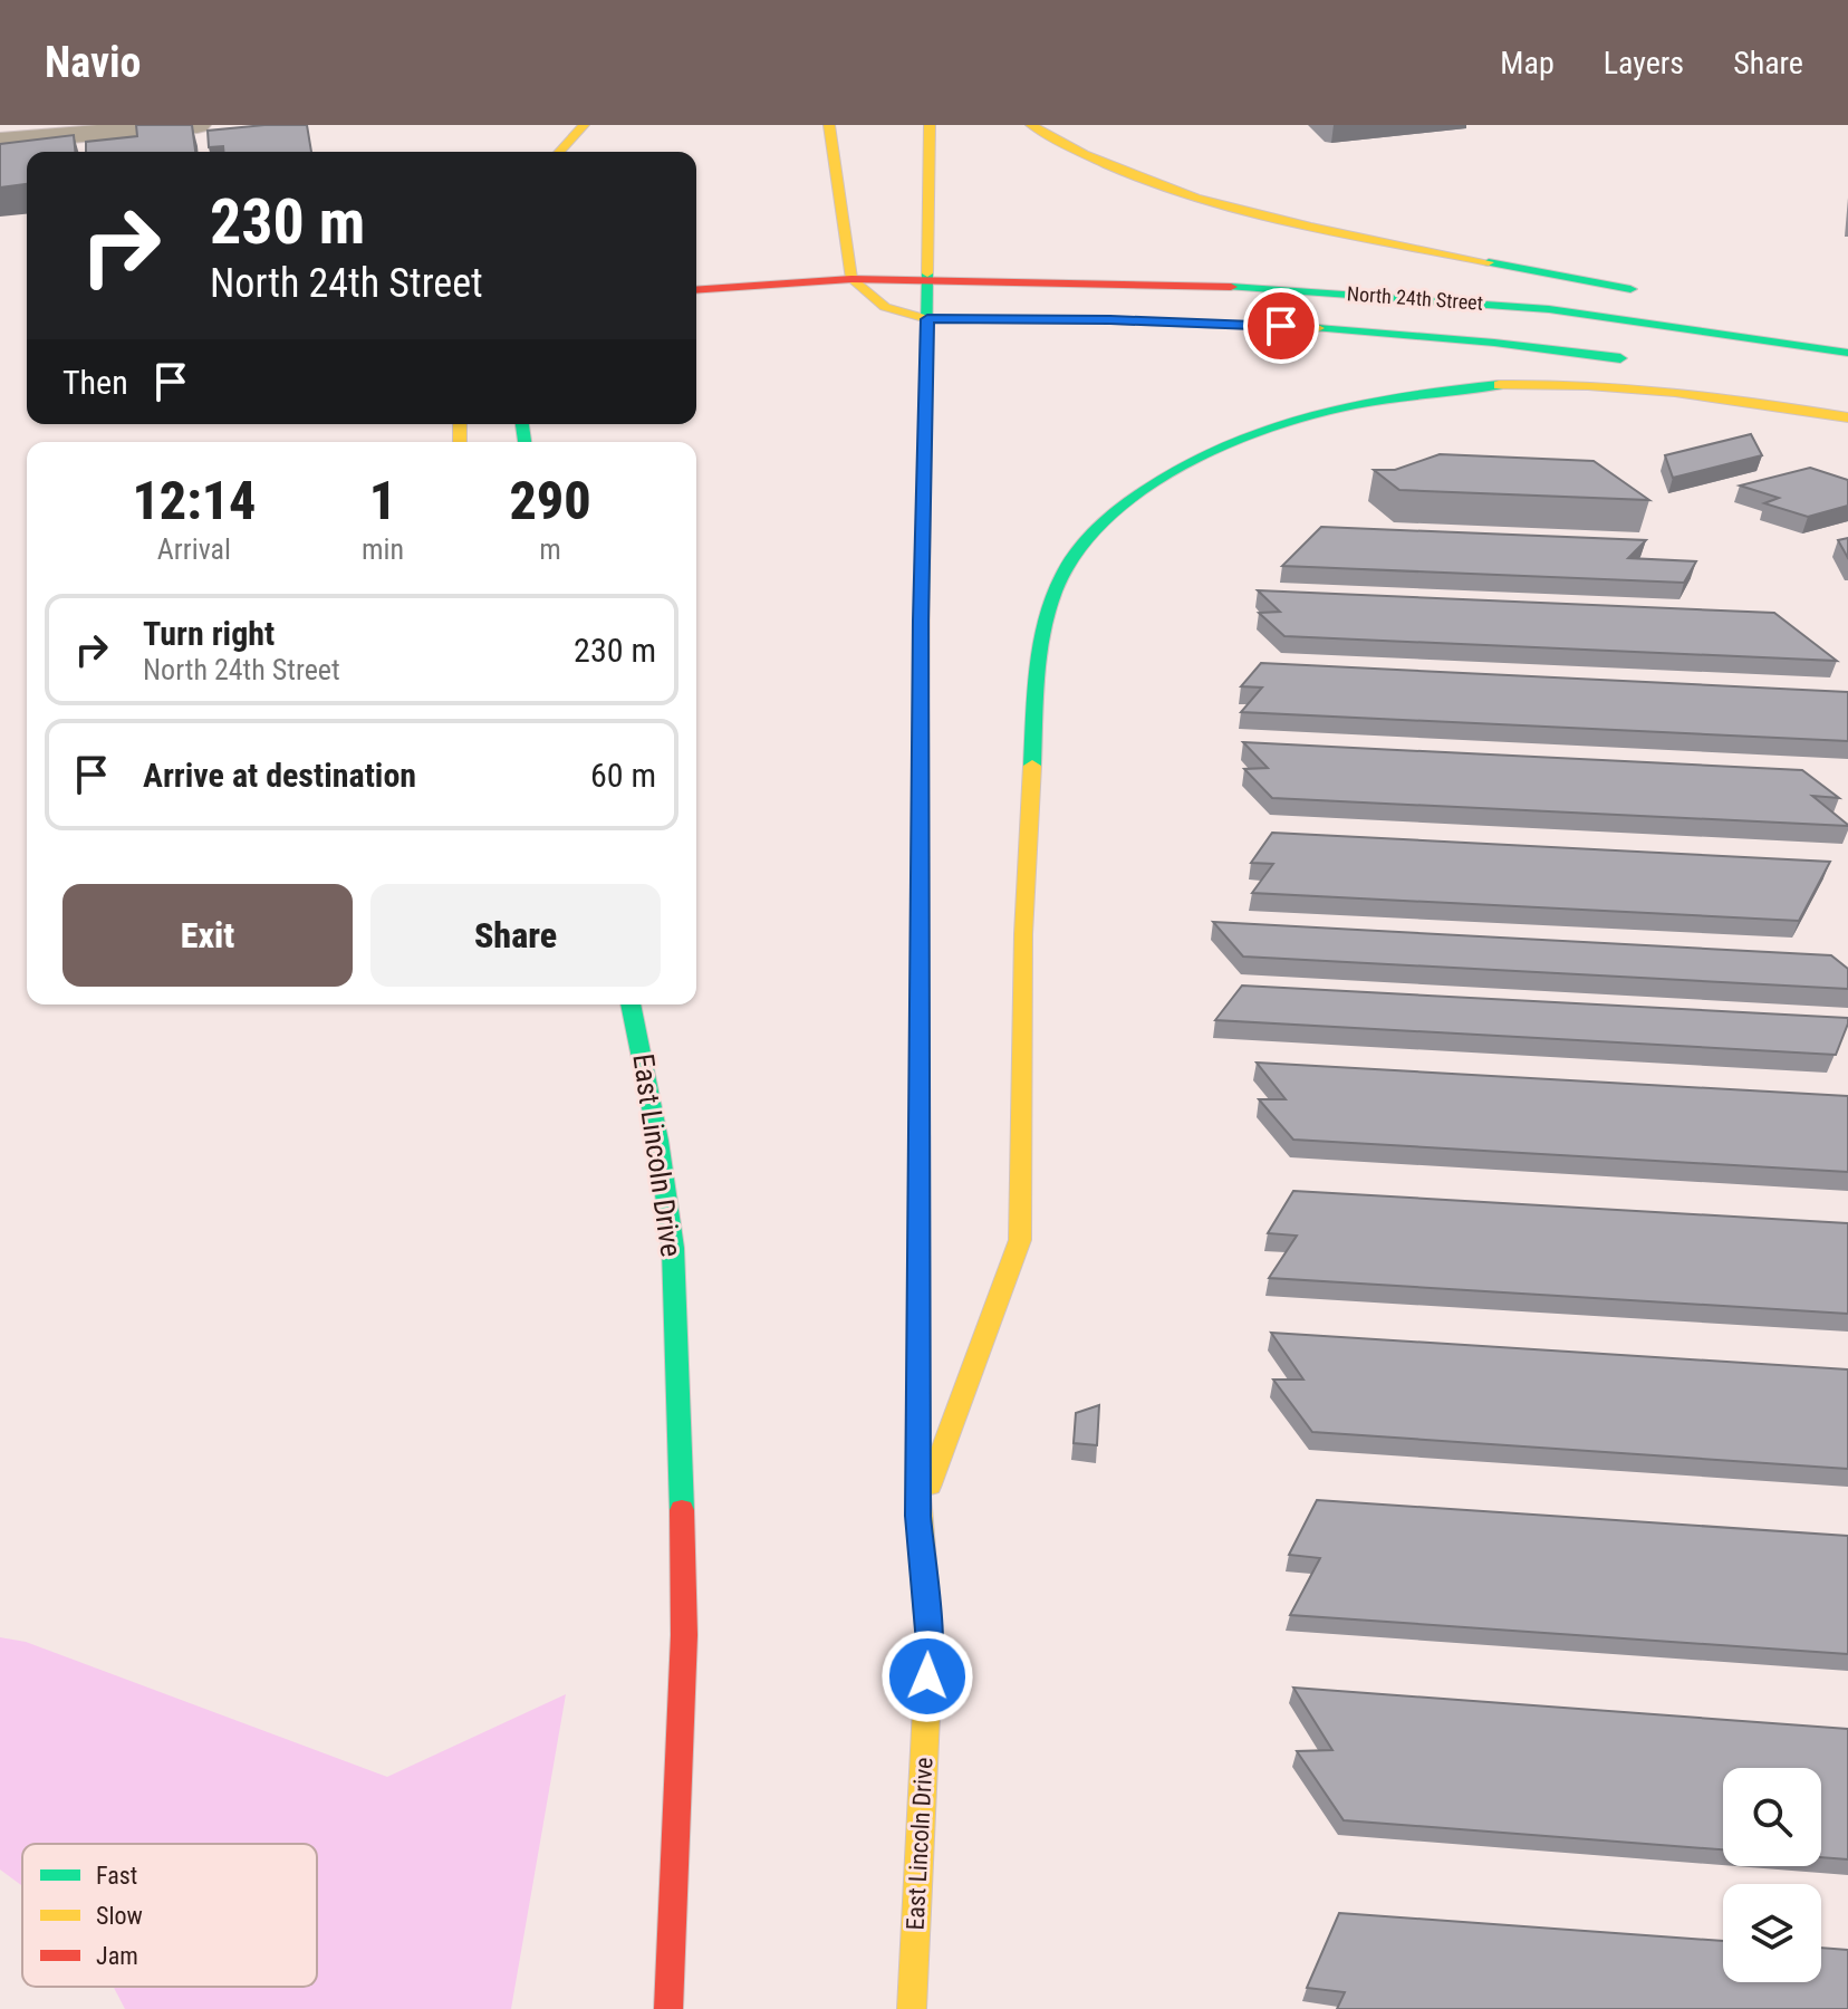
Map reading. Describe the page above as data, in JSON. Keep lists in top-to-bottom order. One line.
{"streets":{"main road":["North 24th Street","East Lincoln Drive"]},"crossings":[["North 24th Street","East Lincoln Drive"]],"legend":["Fast","Slow","Jam"],"page":{"header":"Navio","nav":["Map","Layers","Share"],"turn":["230 m","North 24th Street"],"then":"Then","eta":["12:14","Arrival","1","min","290","m"],"list":[{"name":"Turn right","note":"North 24th Street","value":"230 m"},{"name":"Arrive at destination","value":"60 m"}],"buttons":["Exit","Share"]}}
